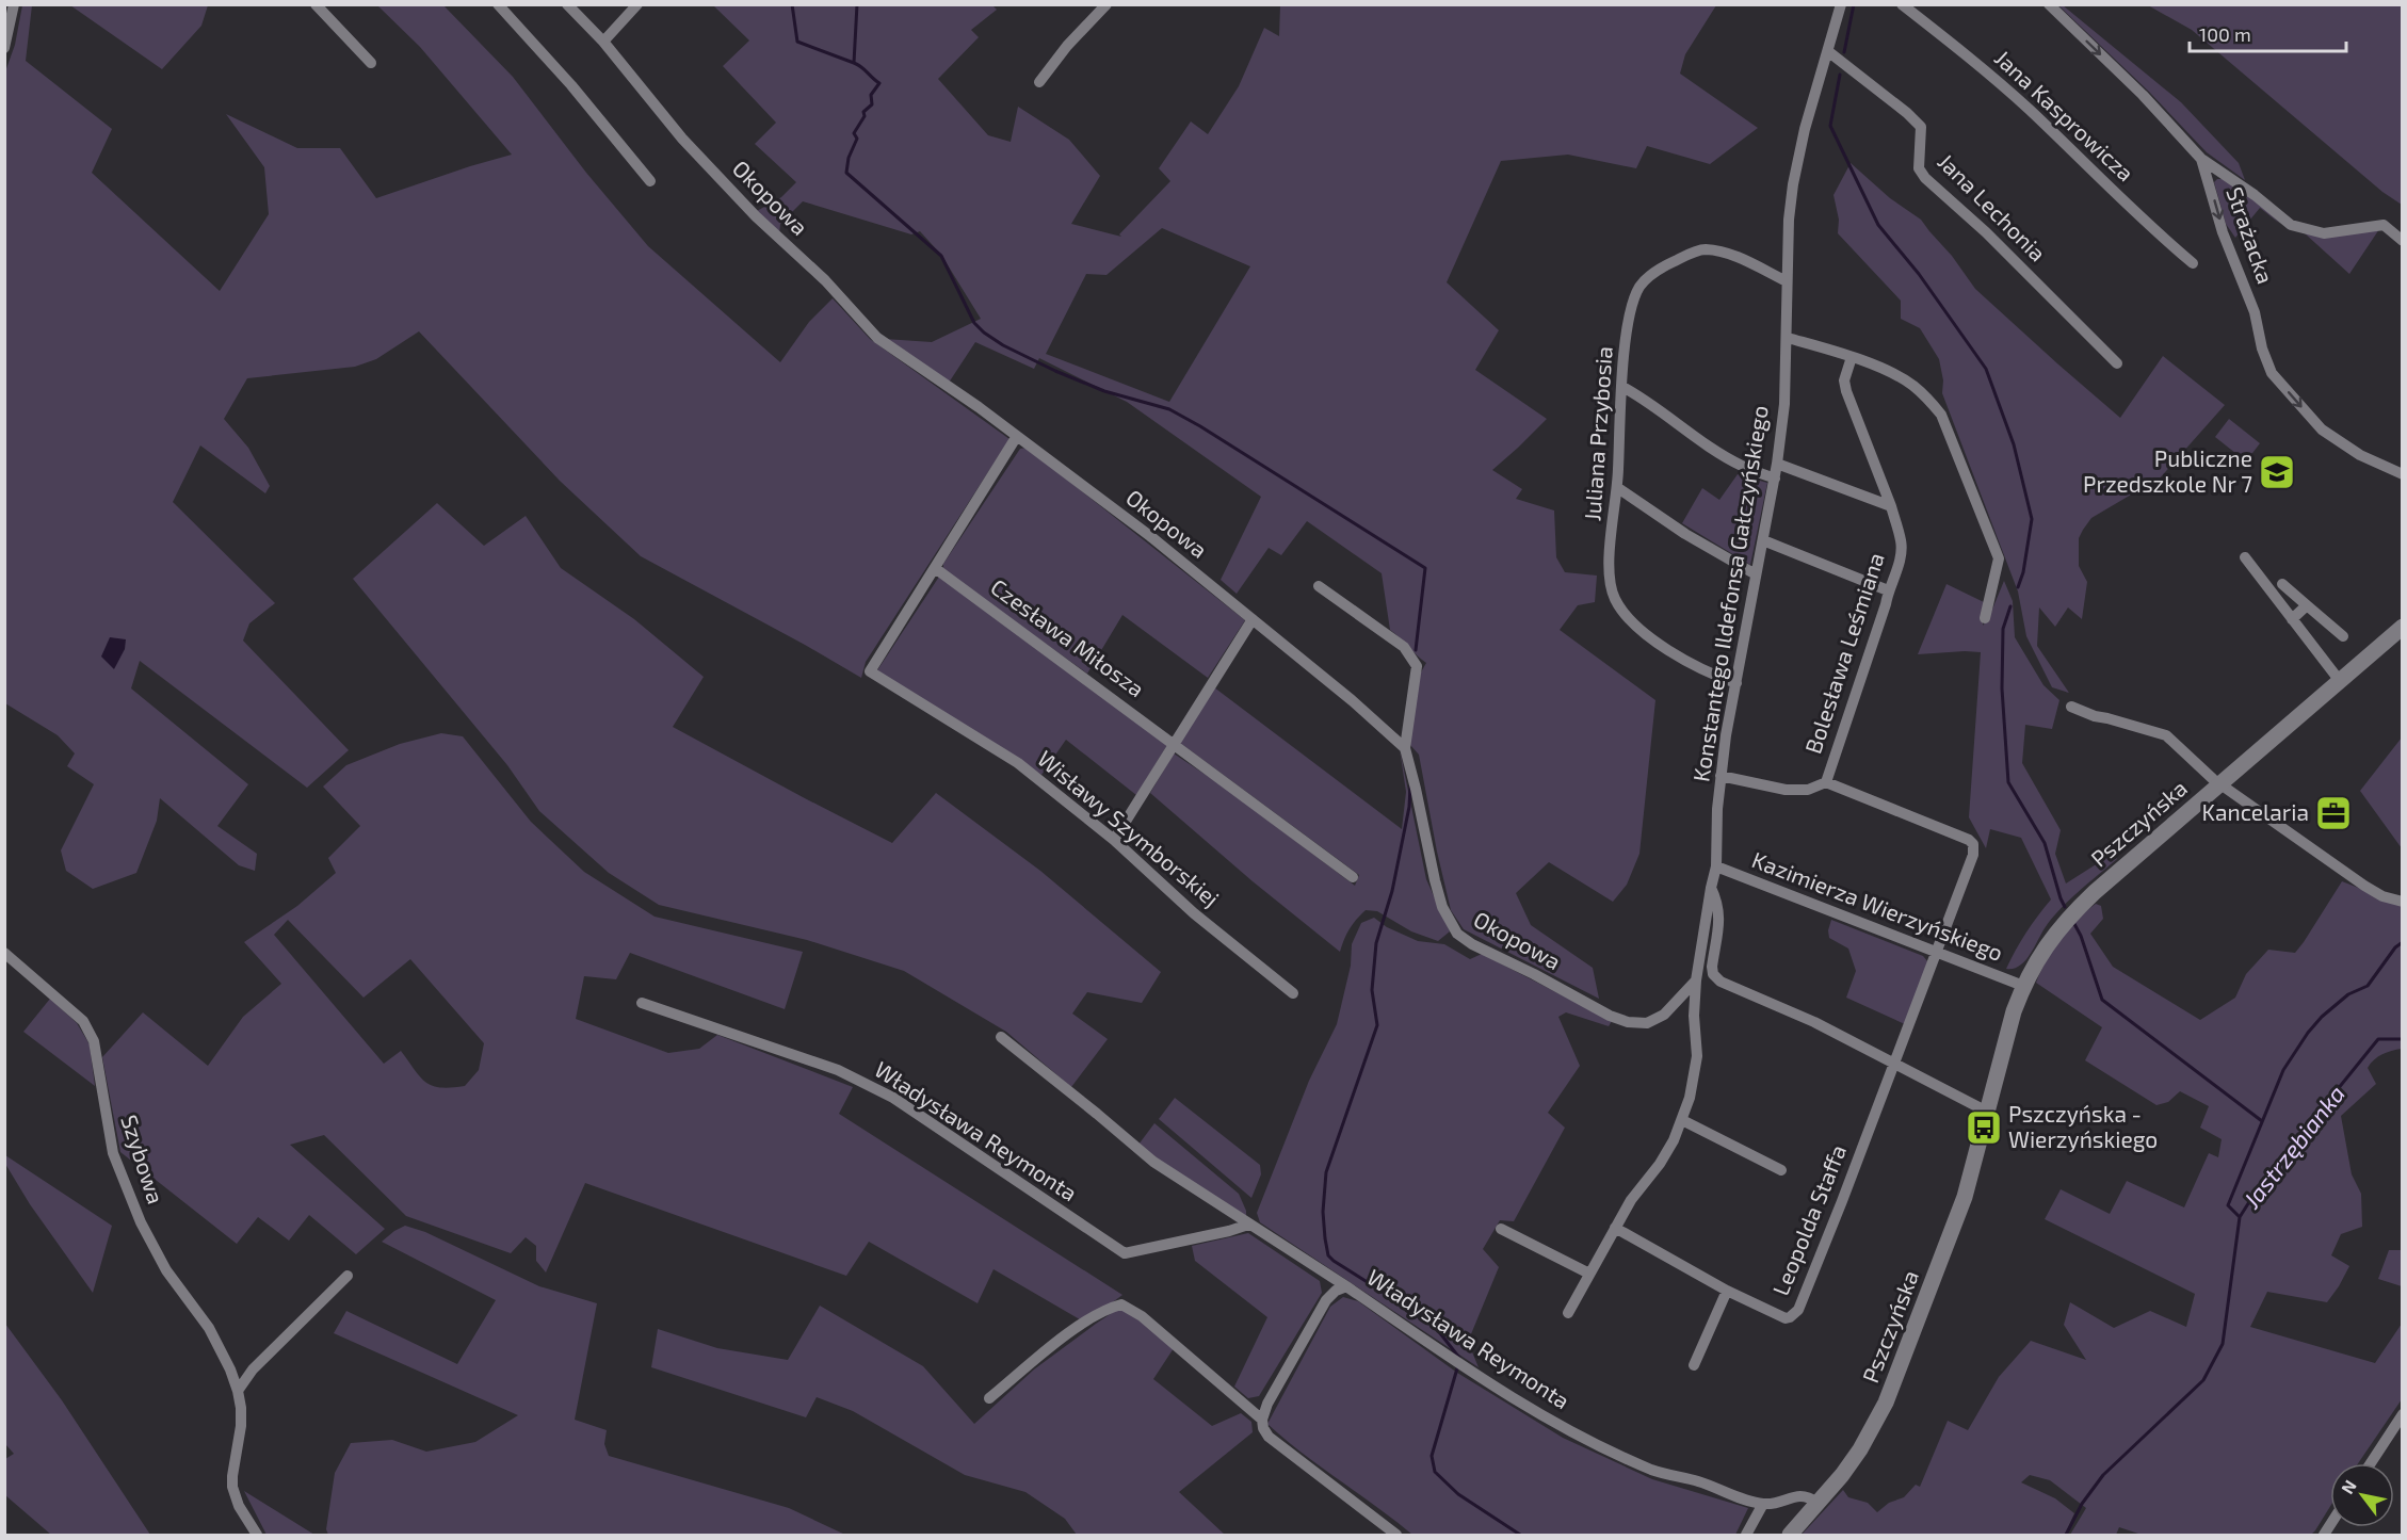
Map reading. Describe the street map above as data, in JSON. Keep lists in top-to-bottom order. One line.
{"streets":{"street":["Jana Kasprowicza","Okopowa","Jana Lechonia","Strażacka","Juliana Przybosia","Konstantego Ildefonsa Gałczyńskiego","Czesława Miłosza","Bolesława Leśmiana","Pszczyńska","Wisławy Szymborskiej","Kazimierza Wierzyńskiego","Władysława Reymonta","Szybowa","Leopolda Staffa"]},"crossings":[["Okopowa","Konstantego Ildefonsa Gałczyńskiego"],["Okopowa","Wisławy Szymborskiej"],["Jana Lechonia","Konstantego Ildefonsa Gałczyńskiego"],["Juliana Przybosia","Konstantego Ildefonsa Gałczyńskiego"],["Konstantego Ildefonsa Gałczyńskiego","Bolesława Leśmiana"],["Konstantego Ildefonsa Gałczyńskiego","Kazimierza Wierzyńskiego"],["Konstantego Ildefonsa Gałczyńskiego","Leopolda Staffa"],["Czesława Miłosza","Wisławy Szymborskiej"],["Bolesława Leśmiana","Kazimierza Wierzyńskiego"],["Bolesława Leśmiana","Leopolda Staffa"],["Pszczyńska","Kazimierza Wierzyńskiego"],["Kazimierza Wierzyńskiego","Leopolda Staffa"]],"one_way":["Strażacka"],"water":["Jastrzębianka"],"places":{"school or university":["Publiczne Przedszkole Nr 7"],"office":["Kancelaria"],"bus stop":["Pszczyńska - Wierzyńskiego"]},"scale_bar":"100 m","north":"top left"}
